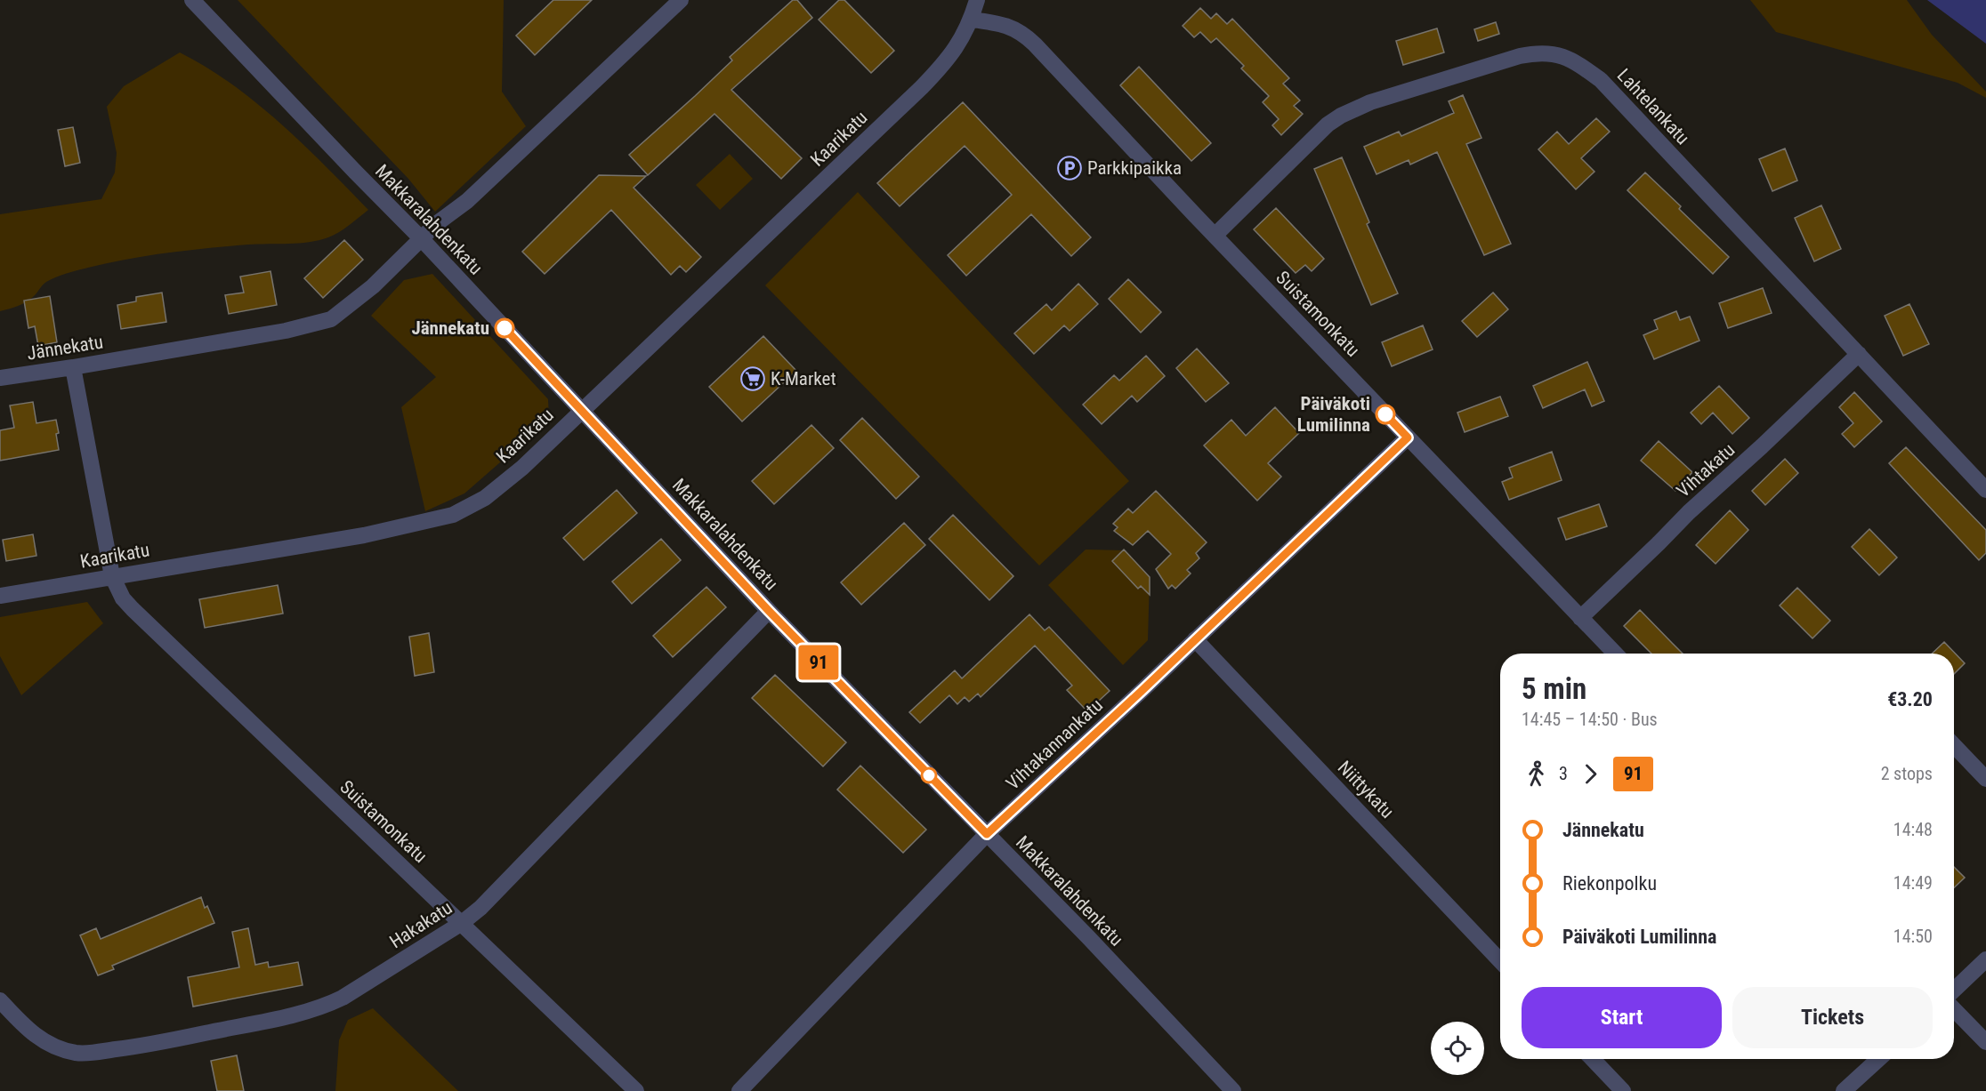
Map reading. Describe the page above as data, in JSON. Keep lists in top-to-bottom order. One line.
{"streets":{"street":["Lahtelankatu","Kaarikatu","Makkaralahdenkatu","Suistamonkatu","Jännekatu","Vihtakatu","Vihtakannankatu","Niittykatu","Hakakatu"]},"crossings":[["Lahtelankatu","Suistamonkatu"],["Lahtelankatu","Vihtakatu"],["Kaarikatu","Makkaralahdenkatu"],["Kaarikatu","Suistamonkatu"],["Makkaralahdenkatu","Jännekatu"],["Makkaralahdenkatu","Vihtakannankatu"],["Makkaralahdenkatu","Hakakatu"],["Suistamonkatu","Jännekatu"],["Suistamonkatu","Vihtakatu"],["Suistamonkatu","Vihtakannankatu"],["Suistamonkatu","Hakakatu"],["Vihtakannankatu","Niittykatu"]],"places":{"parking":["Parkkipaikka"],"other":["Jännekatu","Päiväkoti Lumilinna"],"supermarket":["K-Market"]},"lines":["bus line 91"],"page":{"on_map":"91","heading":["5 min","14:45 – 14:50 · Bus","€3.20"],"legs":["3","91","2 stops"],"list":[{"name":"Jännekatu","value":"14:48"},{"name":"Riekonpolku","value":"14:49"},{"name":"Päiväkoti Lumilinna","value":"14:50"}],"buttons":["Start","Tickets"]}}
